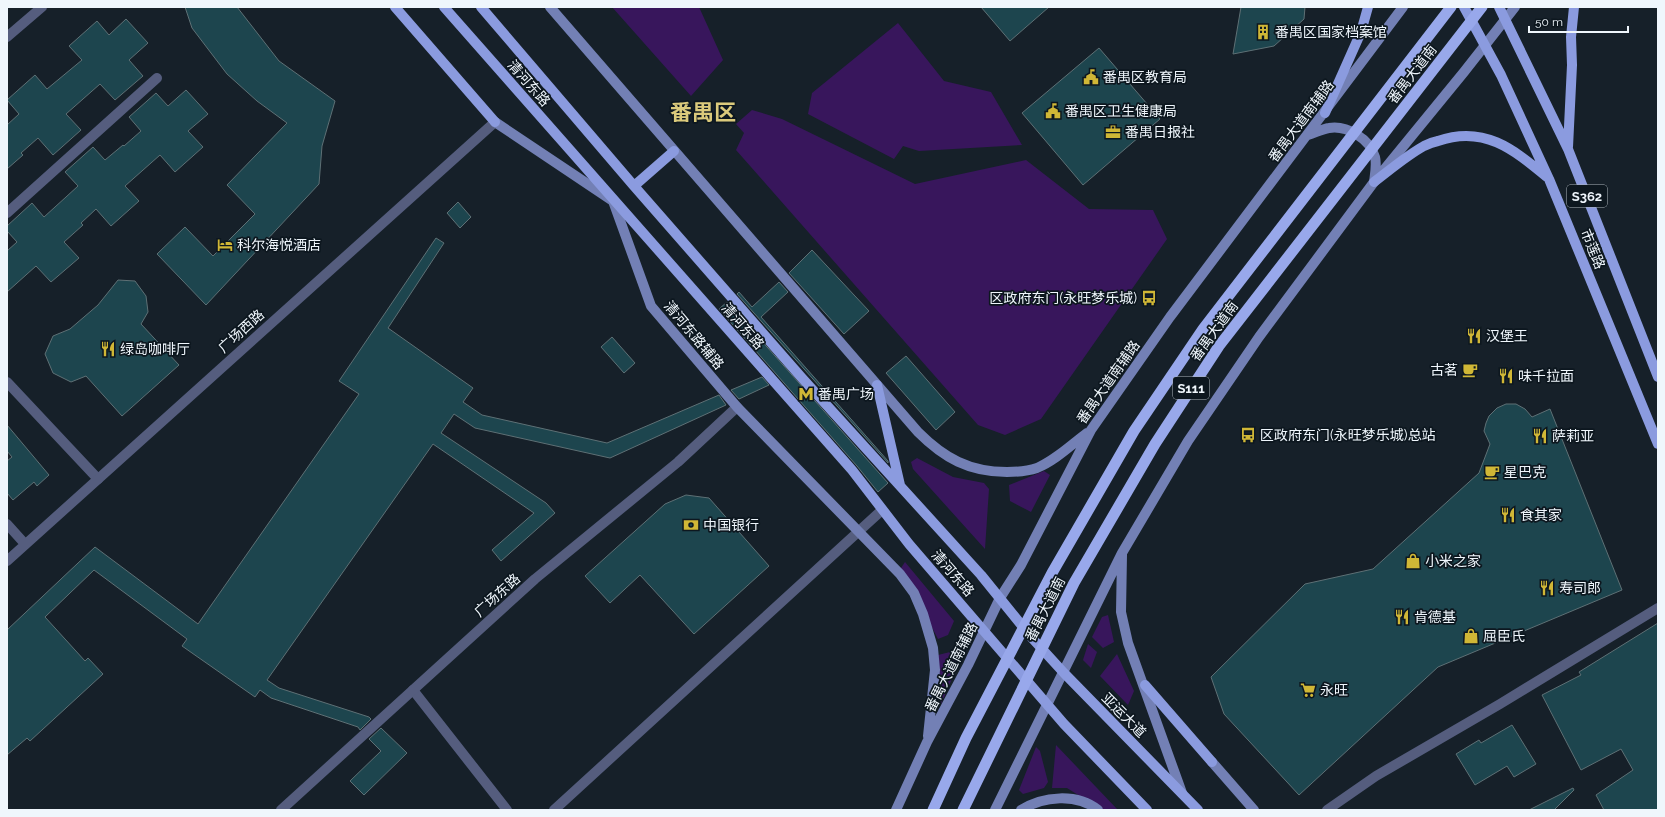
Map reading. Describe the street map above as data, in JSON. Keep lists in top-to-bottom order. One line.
{"streets":{"highway":["番禺大道南","S111"],"main road":["清河东路","番禺大道南辅路","S362","市莲路","清河东路辅路","亚运大道"],"street":["广场西路","广场东路"]},"crossings":[["清河东路","番禺大道南辅路"],["清河东路","清河东路辅路"],["清河东路","亚运大道"],["番禺大道南辅路","清河东路辅路"],["S362","市莲路"],["清河东路辅路","广场东路"]],"districts":["番禺区"],"places":{"building":["番禺区国家档案馆"],"public building":["番禺区教育局","番禺区卫生健康局"],"office":["番禺日报社"],"hotel":["科尔海悦酒店"],"bus stop":["区政府东门(永旺梦乐城)","区政府东门(永旺梦乐城)总站"],"restaurant":["汉堡王","绿岛咖啡厅","味千拉面","萨莉亚","食其家","寿司郎","肯德基"],"cafe":["古茗","星巴克"],"metro station":["番禺广场"],"bank":["中国银行"],"shop":["小米之家","屈臣氏"],"supermarket":["永旺"]},"scale_bar":"50 m"}
